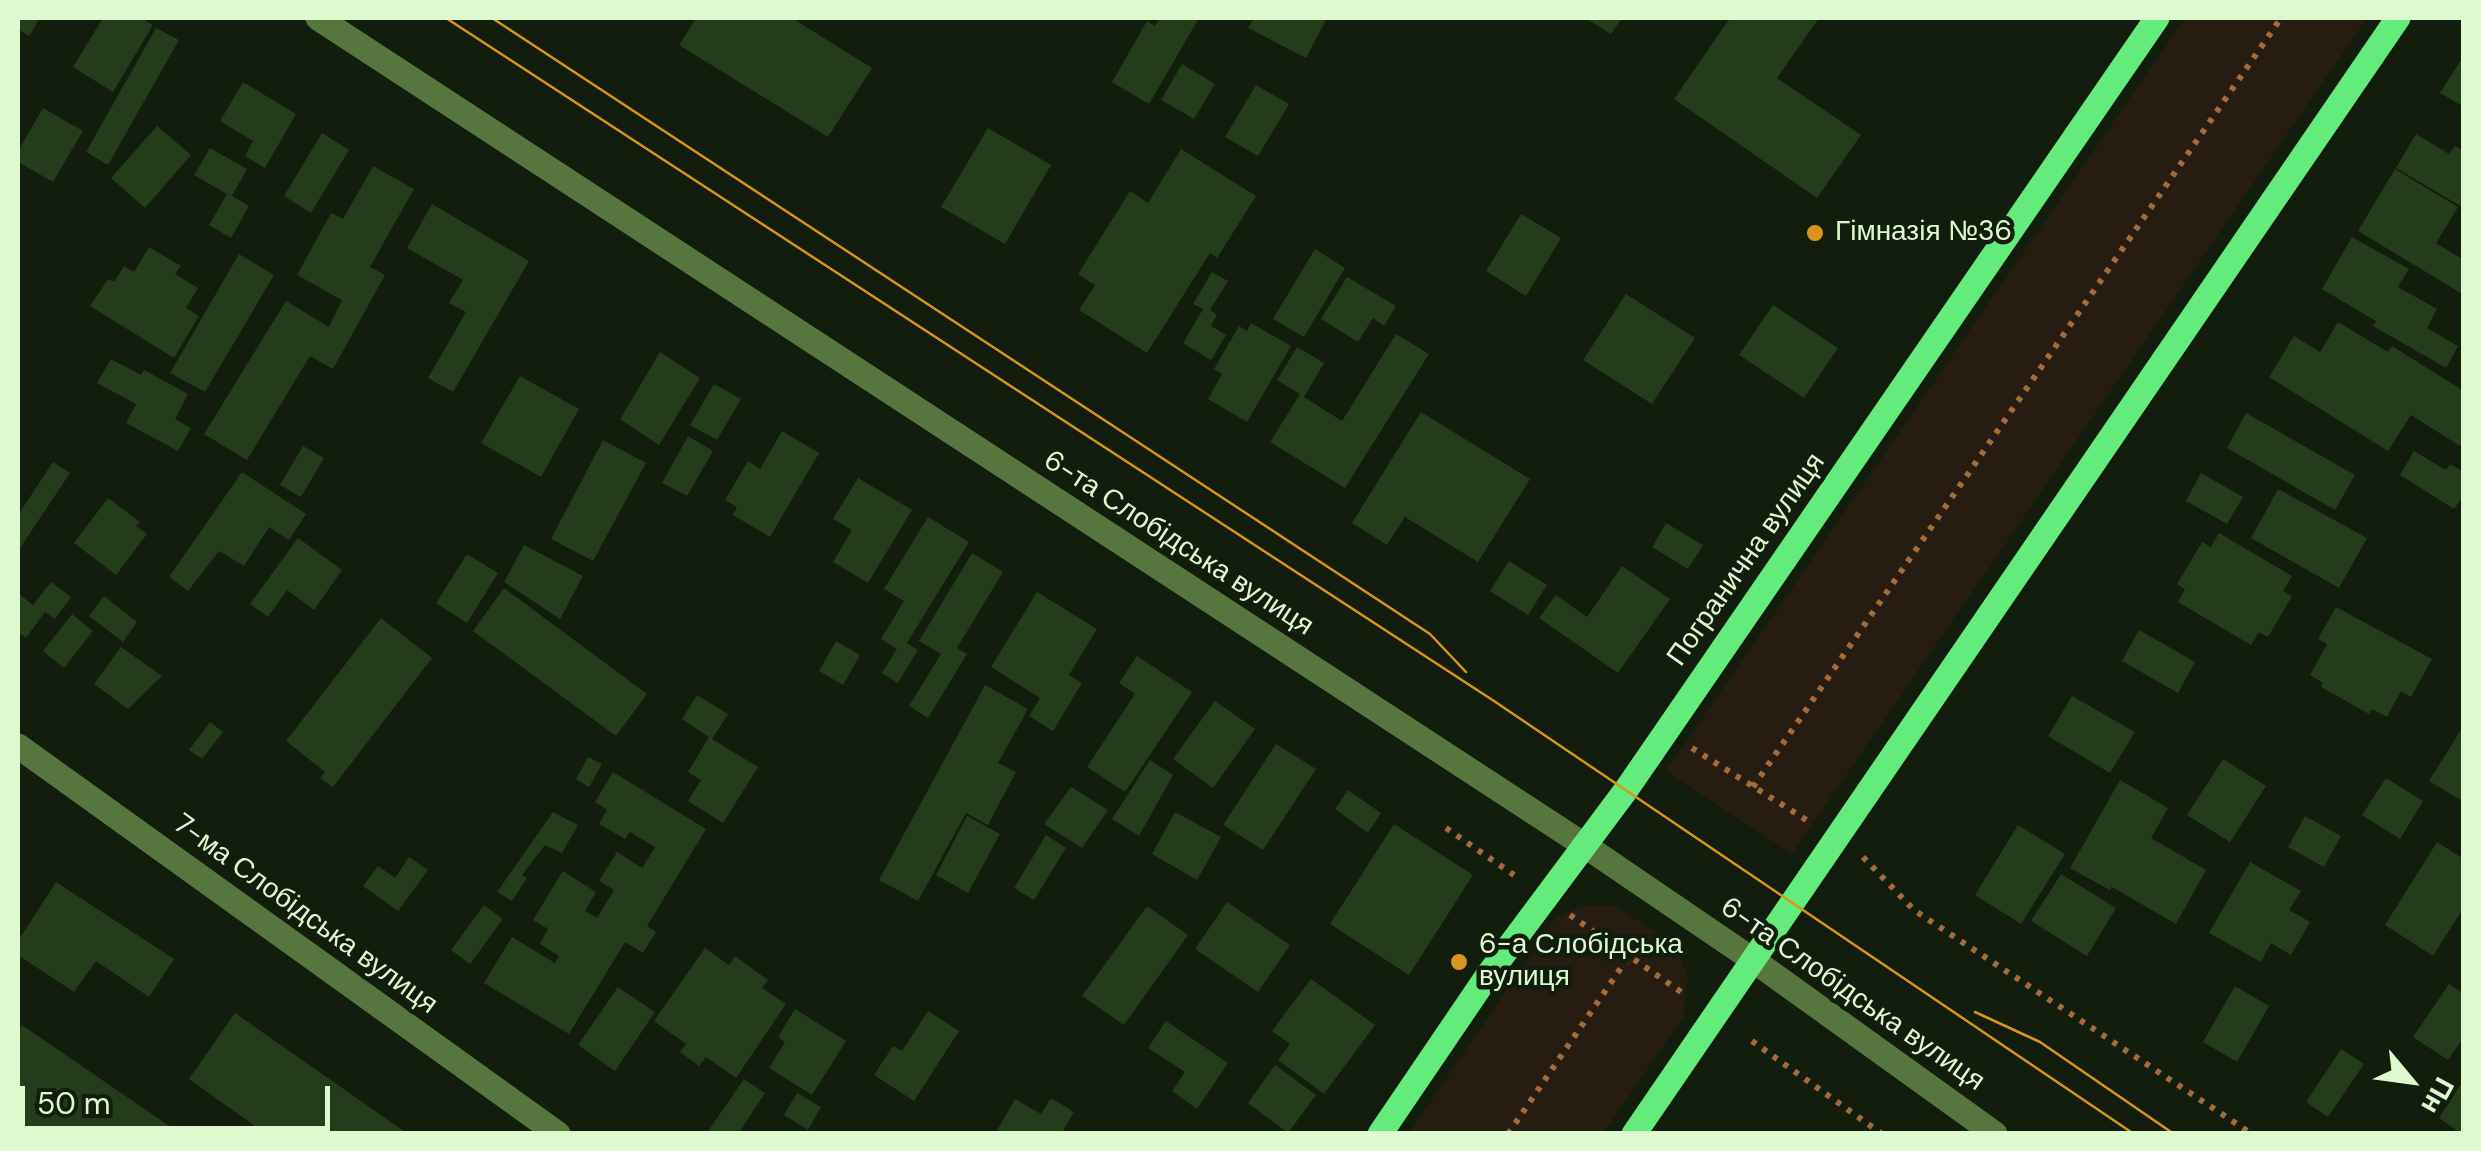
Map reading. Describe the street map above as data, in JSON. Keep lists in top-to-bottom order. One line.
{"streets":{"main road":["Погранична вулиця"],"street":["6-та Слобідська вулиця","7-ма Слобідська вулиця"]},"crossings":[["6-та Слобідська вулиця","Погранична вулиця"]],"places":["Гімназія №36","6-а Слобідська вулиця"],"scale_bar":"50 m","north":"bottom right"}
